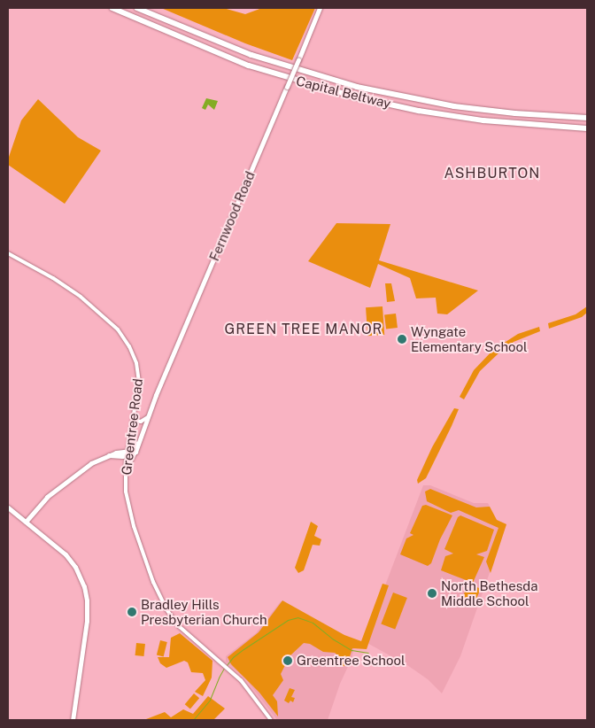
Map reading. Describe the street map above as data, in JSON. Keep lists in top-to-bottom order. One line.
{"streets":{"highway":["Capital Beltway"],"main road":["Fernwood Road"],"street":["Greentree Road"]},"crossings":[["Fernwood Road","Greentree Road"]],"districts":["ASHBURTON","GREEN TREE MANOR"],"places":["Wyngate Elementary School","North Bethesda Middle School","Bradley Hills Presbyterian Church","Greentree School"]}
